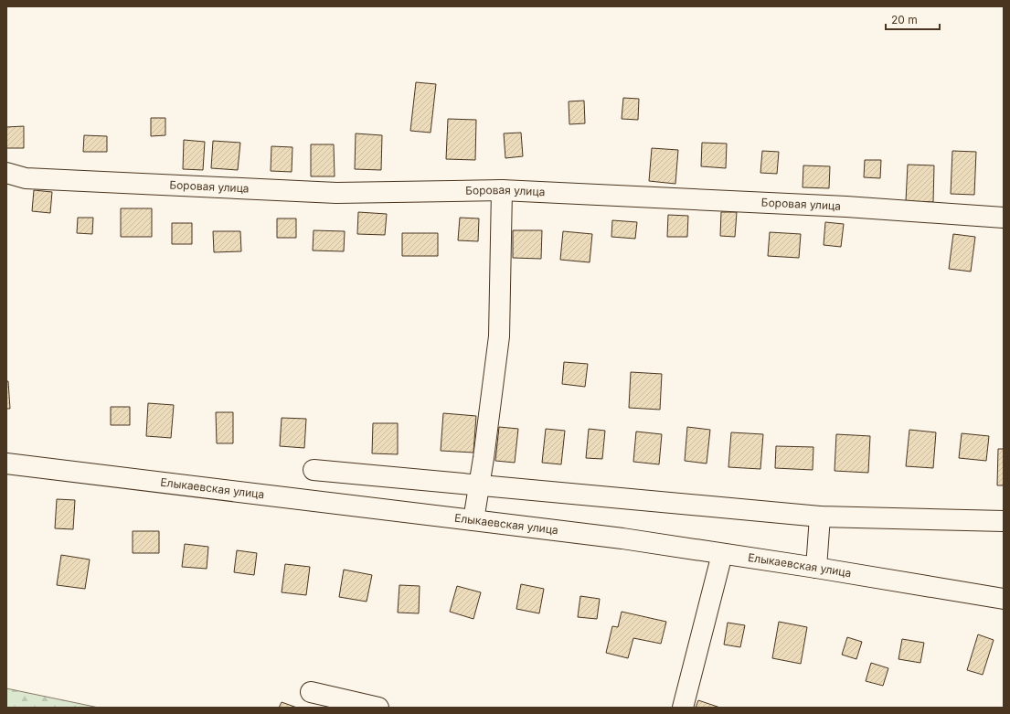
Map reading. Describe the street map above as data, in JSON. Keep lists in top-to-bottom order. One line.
{"streets":{"street":["Боровая улица","Елыкаевская улица"]},"scale_bar":"20 m"}
